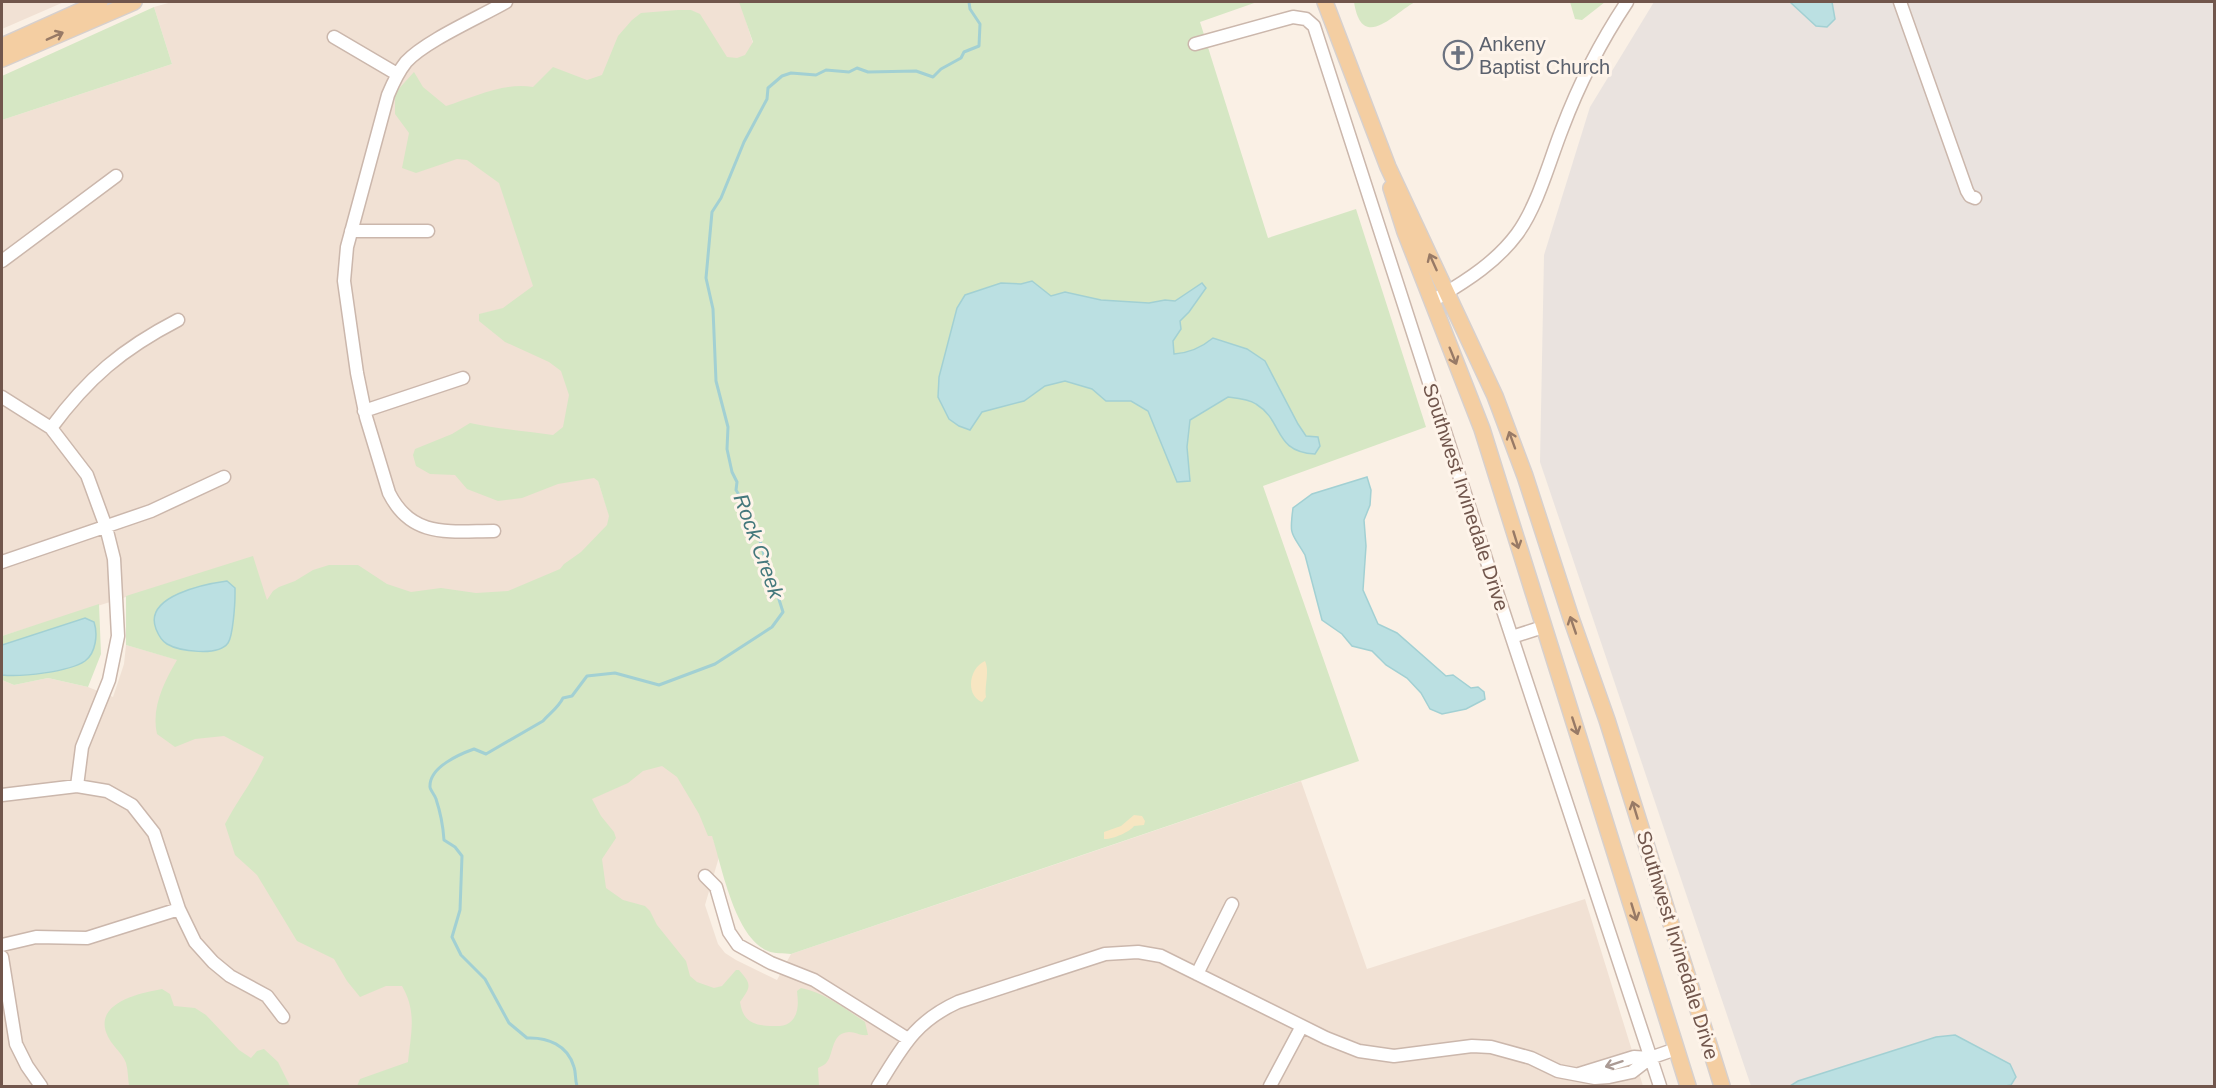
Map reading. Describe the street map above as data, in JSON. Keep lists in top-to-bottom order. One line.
{"streets":{"main road":["Southwest Irvinedale Drive"]},"water":["Rock Creek"],"places":{"church":["Ankeny Baptist Church"]}}
